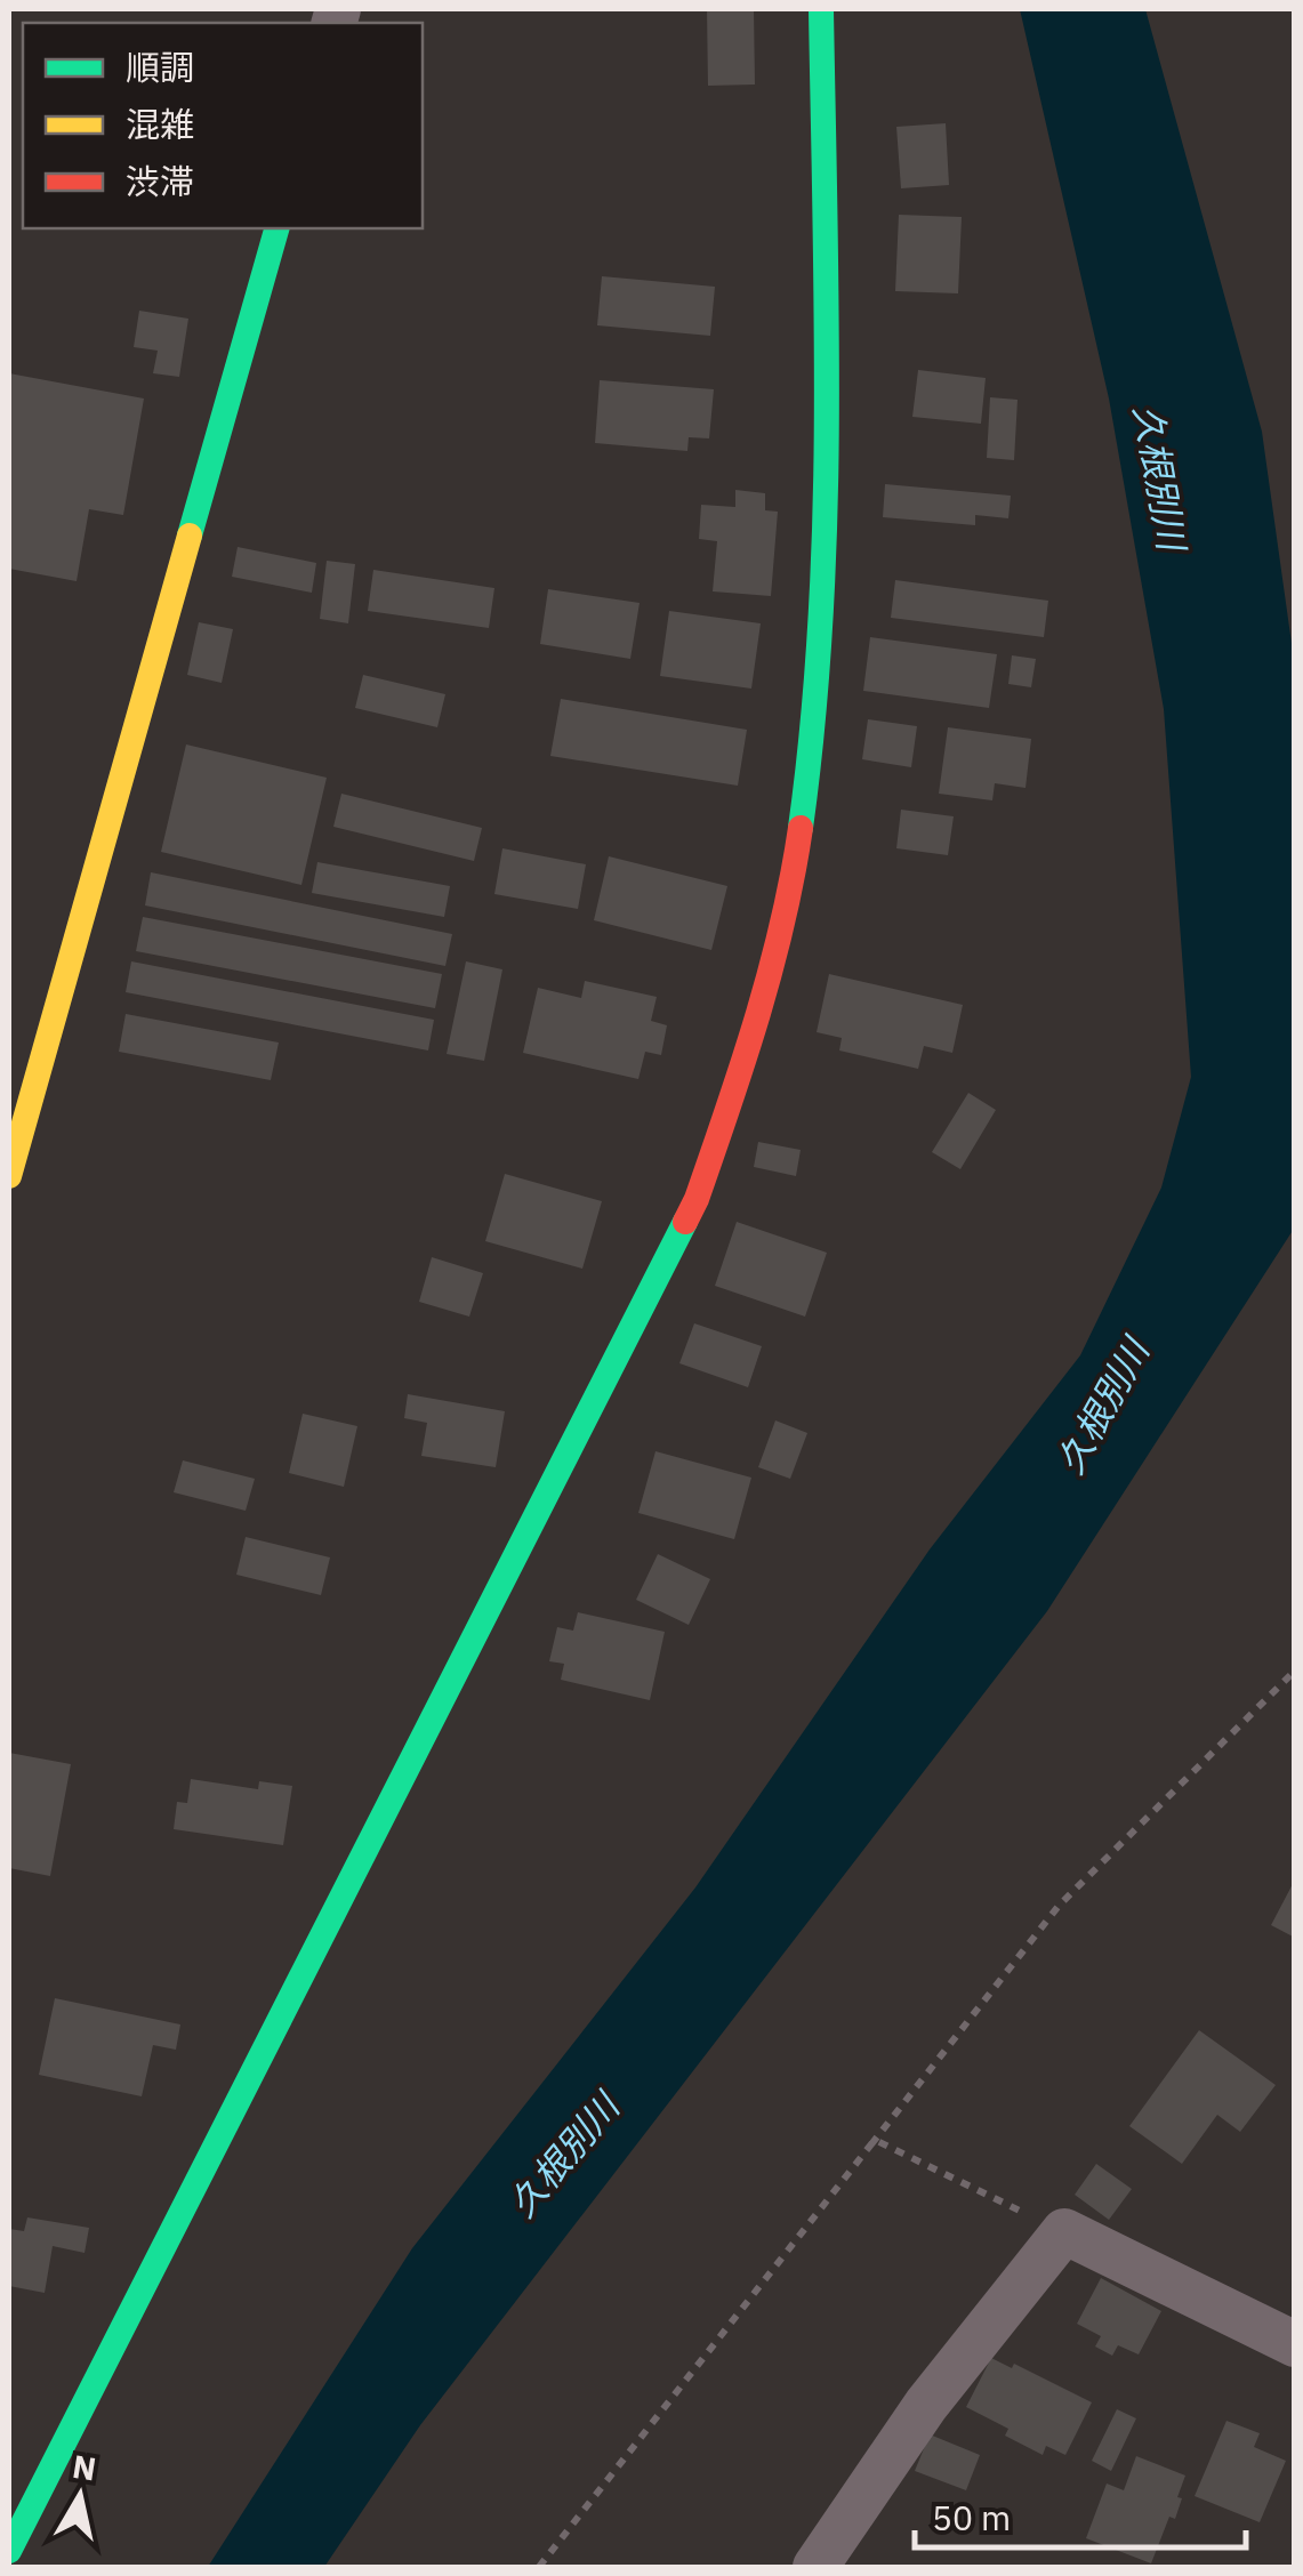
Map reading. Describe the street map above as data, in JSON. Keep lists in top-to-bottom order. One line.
{"water":["久根別川"],"legend":["順調","混雑","渋滞"],"scale_bar":"50 m","north":"top"}
